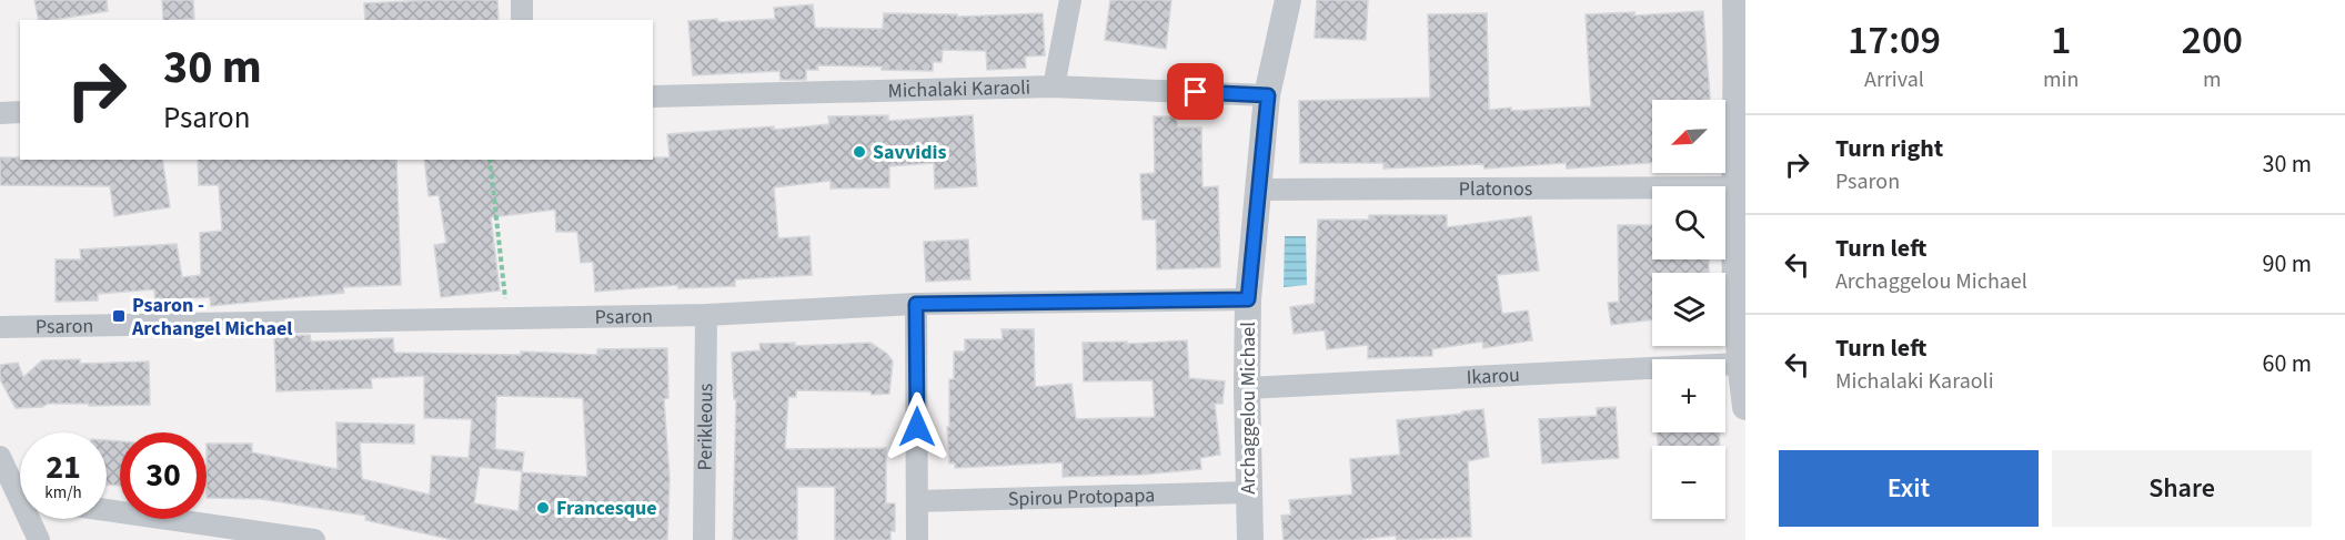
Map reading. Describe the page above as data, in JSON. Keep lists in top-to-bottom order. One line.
{"streets":{"street":["Michalaki Karaoli","Platonos","Psaron","Ikarou","Archaggelou Michael","Perikleous","Spirou Protopapa"]},"crossings":[["Michalaki Karaoli","Archaggelou Michael"],["Platonos","Archaggelou Michael"],["Psaron","Archaggelou Michael"],["Psaron","Perikleous"],["Ikarou","Archaggelou Michael"],["Archaggelou Michael","Spirou Protopapa"]],"places":{"other":["Savvidis","Francesque"],"transit":["Psaron - Archangel Michael"]},"north":"bottom left","page":{"eta":["17:09","Arrival","1","min","200","m"],"turn":["30 m","Psaron"],"map_buttons":["+","−"],"list":[{"name":"Turn right","note":"Psaron","value":"30 m"},{"name":"Turn left","note":"Archaggelou Michael","value":"90 m"},{"name":"Turn left","note":"Michalaki Karaoli","value":"60 m"}],"speed":"21 km/h","limit":"30","buttons":["Exit","Share"]}}
